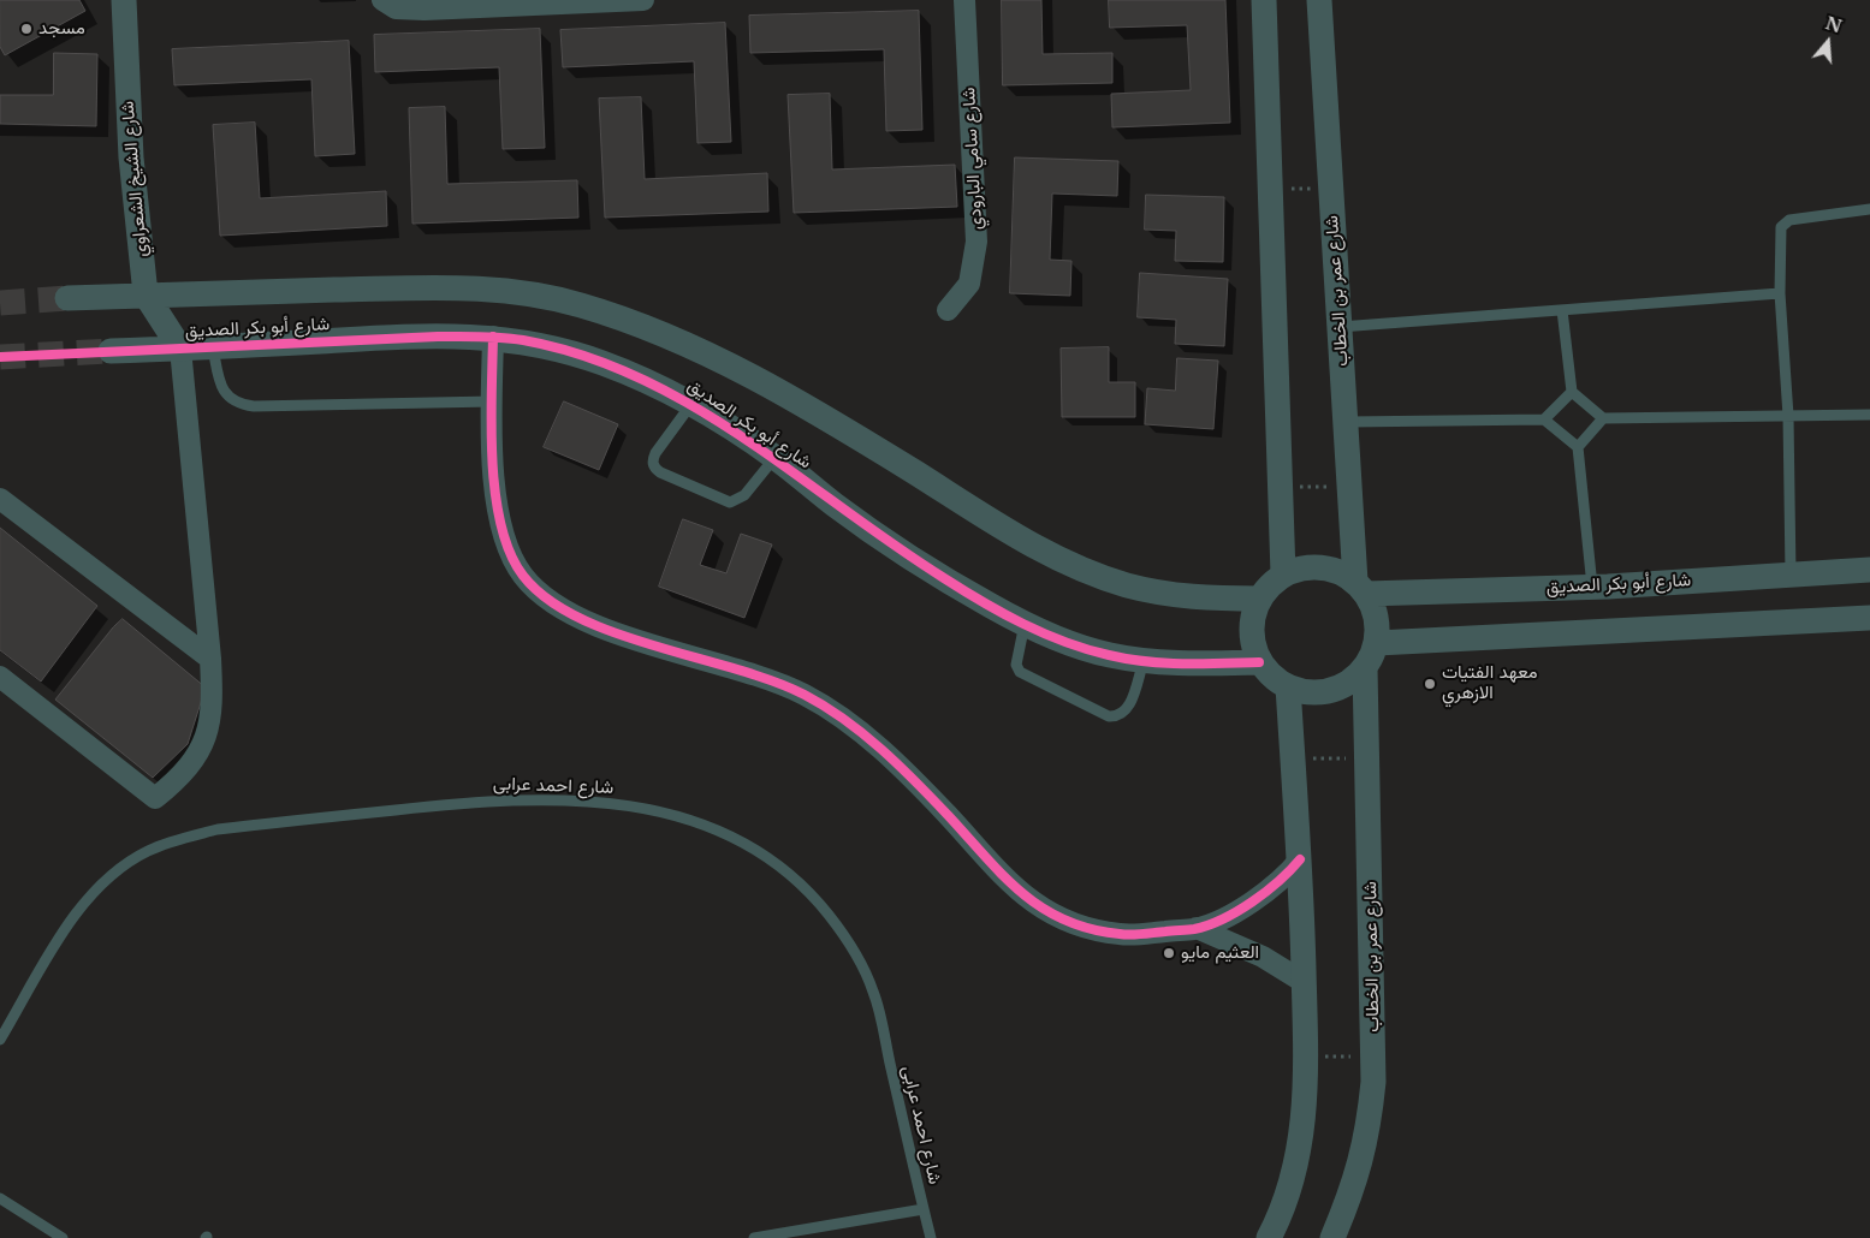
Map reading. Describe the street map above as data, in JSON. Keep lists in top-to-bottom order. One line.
{"streets":{"street":["شارع سامي البارودي","شارع الشيخ الشعراوي","شارع عمر بن الخطاب","شارع أبو بكر الصديق"],"lane":["شارع احمد عرابى"]},"crossings":[["شارع الشيخ الشعراوي","شارع أبو بكر الصديق"],["شارع عمر بن الخطاب","شارع أبو بكر الصديق"]],"places":["مسجد","معهد الفتيات الازهري","العثيم مايو"],"north":"top"}
